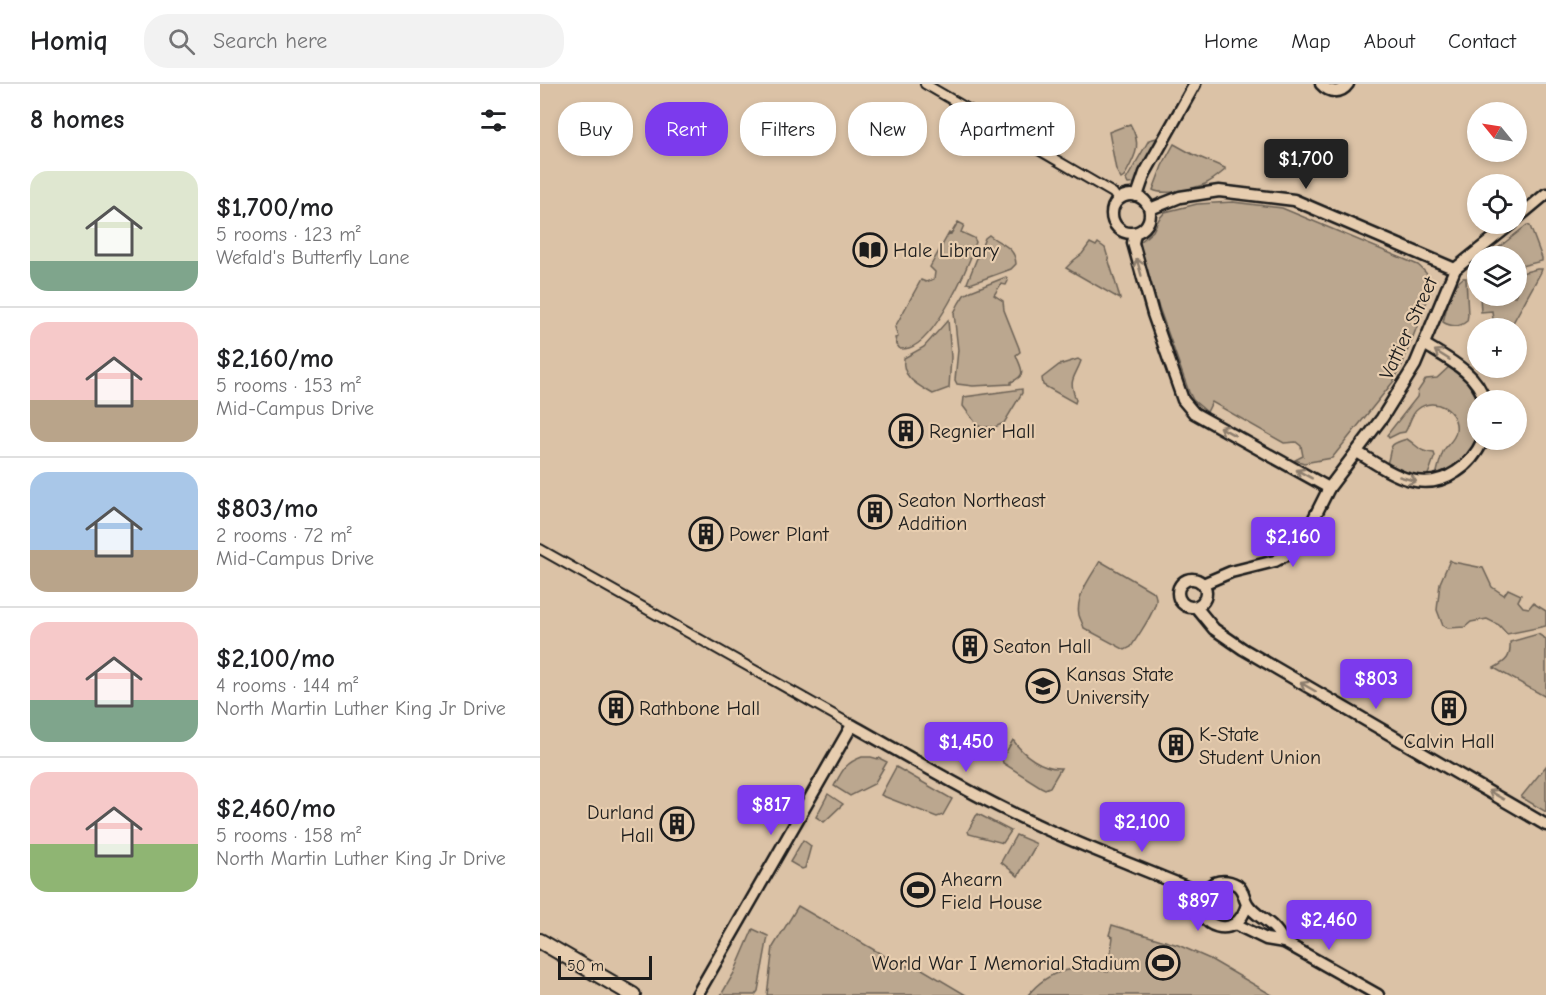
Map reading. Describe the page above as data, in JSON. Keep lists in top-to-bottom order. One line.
{"streets":{"street":["Vattier Street"]},"places":{"library":["Hale Library"],"building":["Regnier Hall","Seaton Northeast Addition","Power Plant","Seaton Hall","Rathbone Hall","Calvin Hall","K-State Student Union","Durland Hall"],"school or university":["Kansas State University"],"sports":["Ahearn Field House","World War I Memorial Stadium"]},"scale_bar":"50 m","north":"top left","page":{"header":"Homiq","search":"Search here","nav":["Home","Map","About","Contact"],"heading":"8 homes","map_buttons":["+","−"],"chip":["Buy","Rent","Filters","New","Apartment"],"price":["$1,700","$2,160","$803","$1,450","$817","$2,100","$897","$2,460"],"list":[{"name":"$1,700/mo","note":"5 rooms · 123 m² · Wefald's Butterfly Lane"},{"name":"$2,160/mo","note":"5 rooms · 153 m² · Mid-Campus Drive"},{"name":"$803/mo","note":"2 rooms · 72 m² · Mid-Campus Drive"},{"name":"$2,100/mo","note":"4 rooms · 144 m² · North Martin Luther King Jr Drive"},{"name":"$2,460/mo","note":"5 rooms · 158 m² · North Martin Luther King Jr Drive"}],"scale":"50 m"}}
